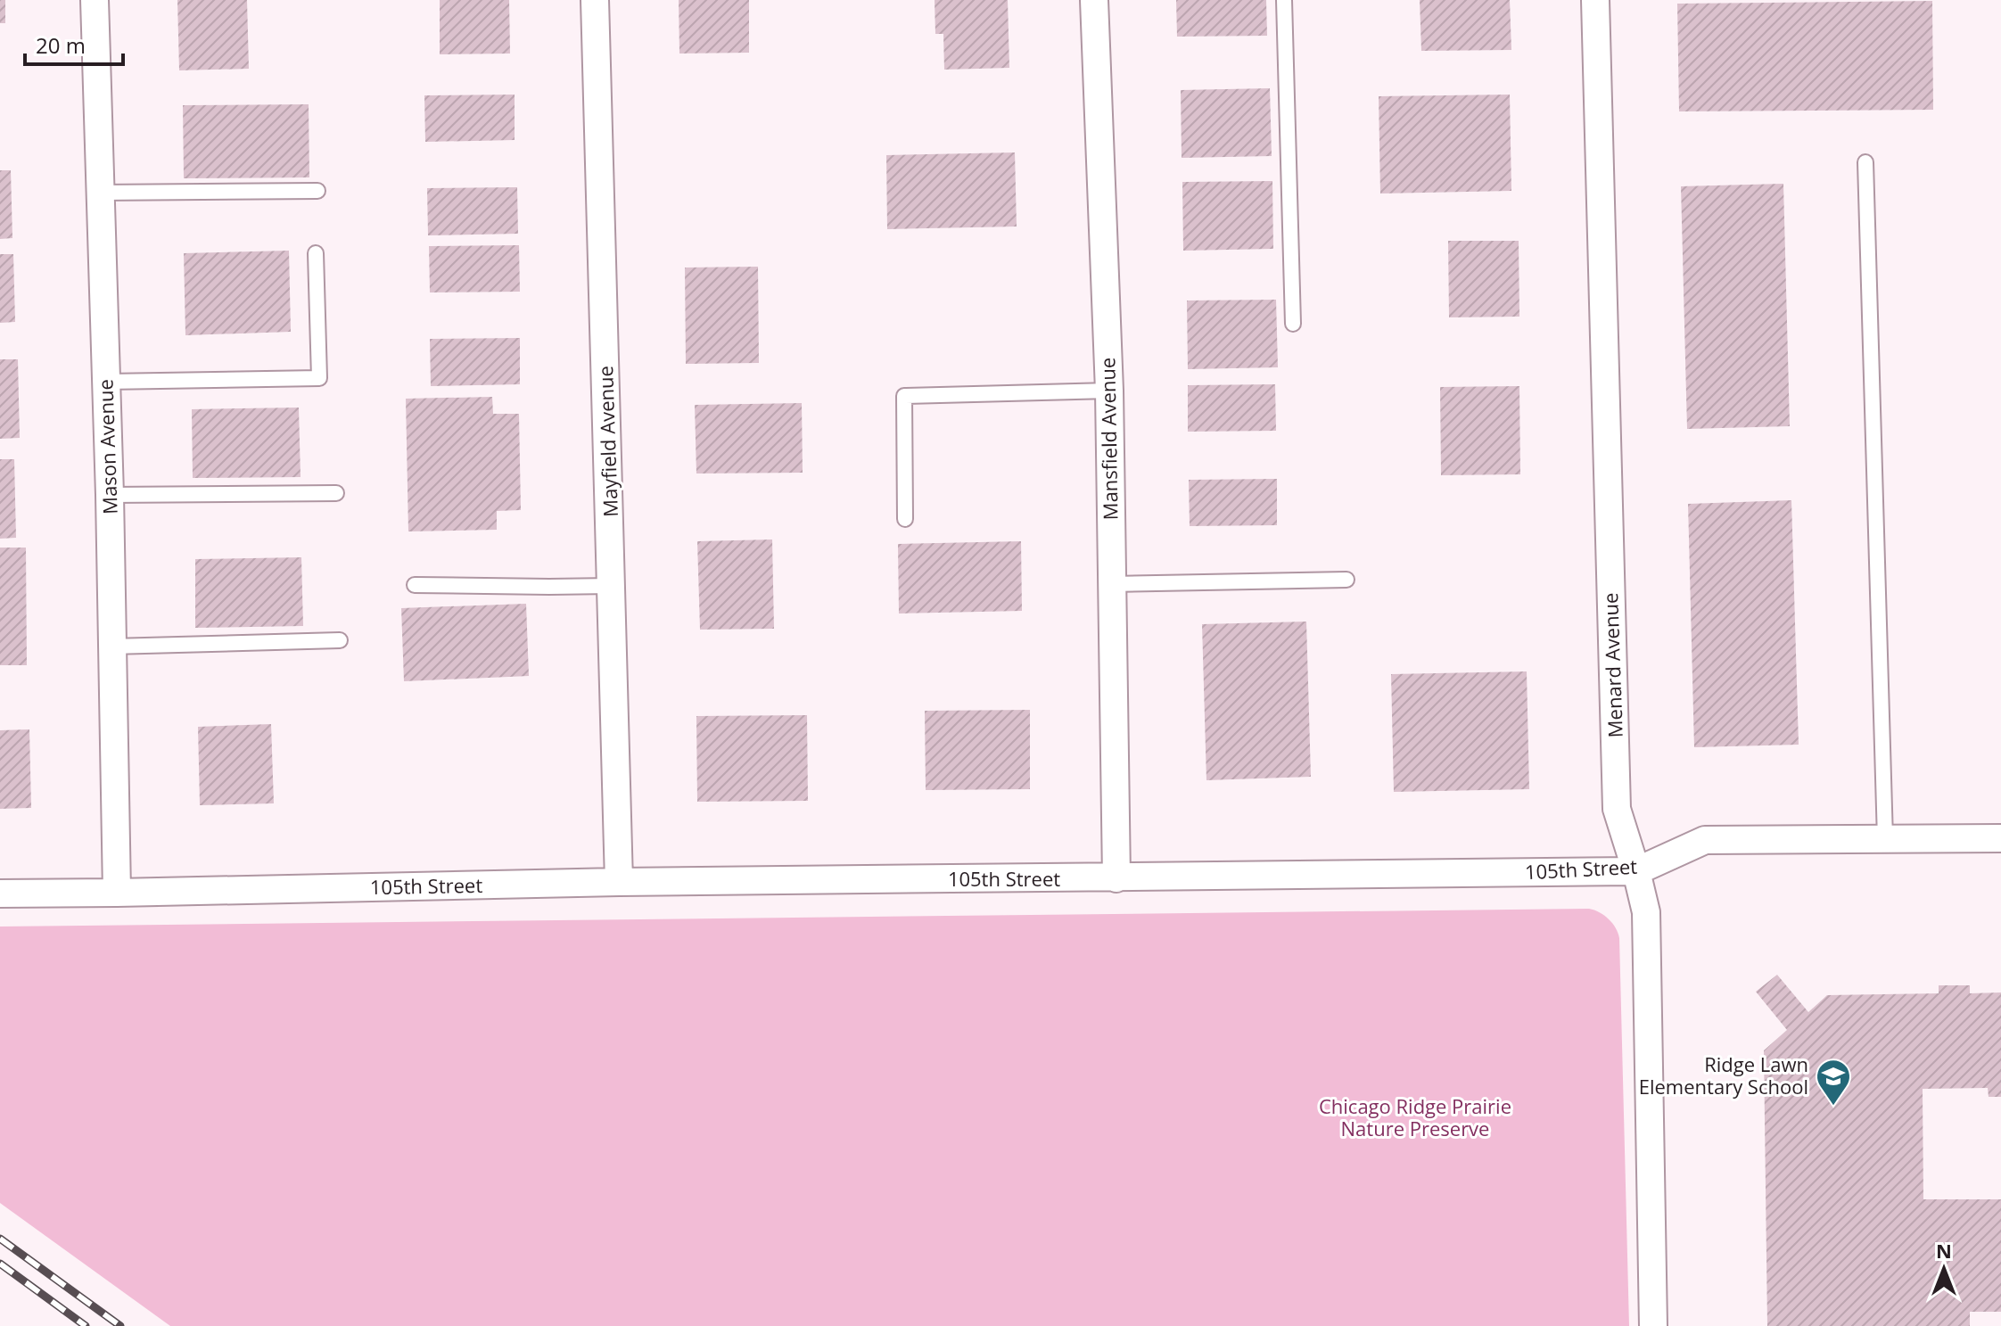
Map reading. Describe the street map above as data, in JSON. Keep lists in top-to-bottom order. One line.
{"streets":{"street":["Mansfield Avenue","Mayfield Avenue","Mason Avenue","Menard Avenue","105th Street"]},"crossings":[["Mansfield Avenue","105th Street"],["Mayfield Avenue","105th Street"],["Mason Avenue","105th Street"],["Menard Avenue","105th Street"]],"parks":["Chicago Ridge Prairie Nature Preserve"],"places":{"school or university":["Ridge Lawn Elementary School"]},"scale_bar":"20 m","north":"top"}
